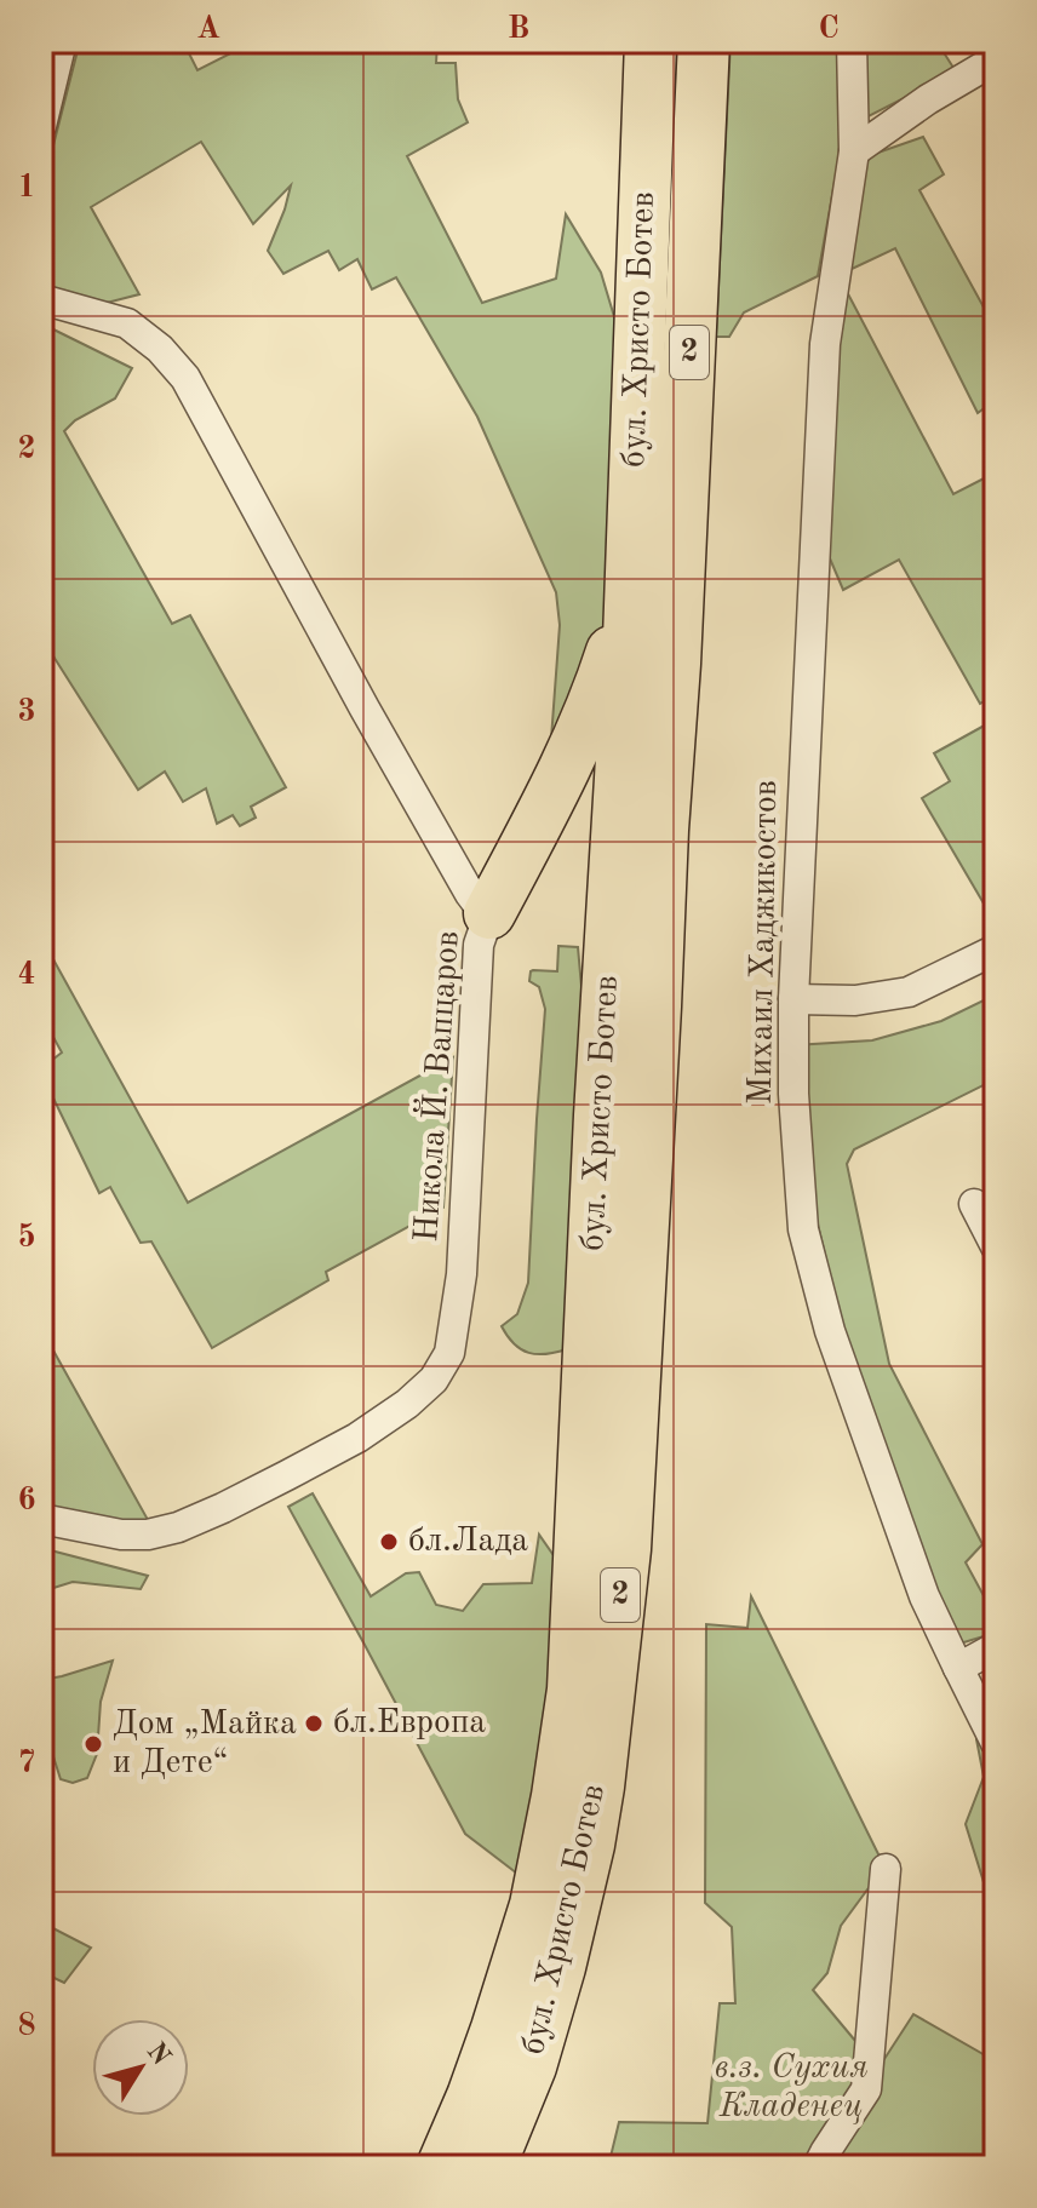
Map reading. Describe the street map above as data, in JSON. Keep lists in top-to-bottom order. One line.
{"streets":{"highway":["бул. Христо Ботев","2"],"street":["Михаил Хаджикостов","Никола Й. Вапцаров"]},"parks":["в.з. Сухия Кладенец"],"places":["бл.Лада","бл.Европа","Дом „Майка и Дете“"],"north":"top right","grid":{"columns":["A","B","C"],"rows":["1","2","3","4","5","6","7","8"]}}
